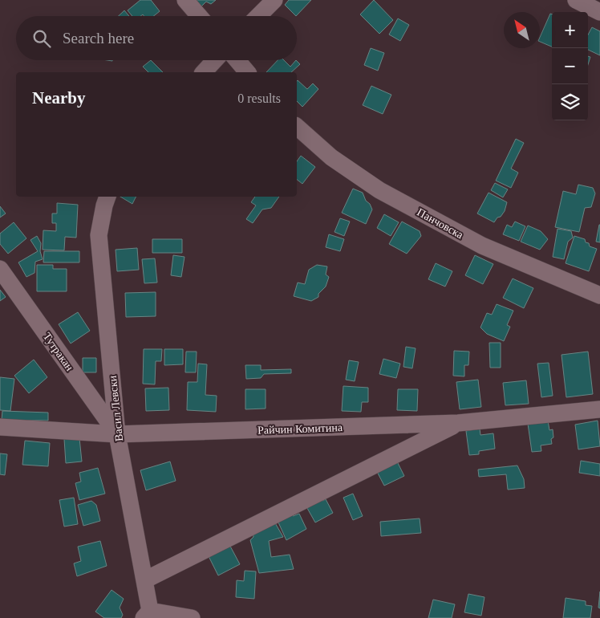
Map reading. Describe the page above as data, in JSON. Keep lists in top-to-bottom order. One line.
{"streets":{"street":["Панчовска","Тутракан","Васил Левски","Райчин Комитина"]},"crossings":[["Тутракан","Васил Левски"],["Тутракан","Райчин Комитина"],["Васил Левски","Райчин Комитина"]],"north":"top left","page":{"map_buttons":["+","−"],"search":"Search here","heading":["Nearby","0 results"]}}
